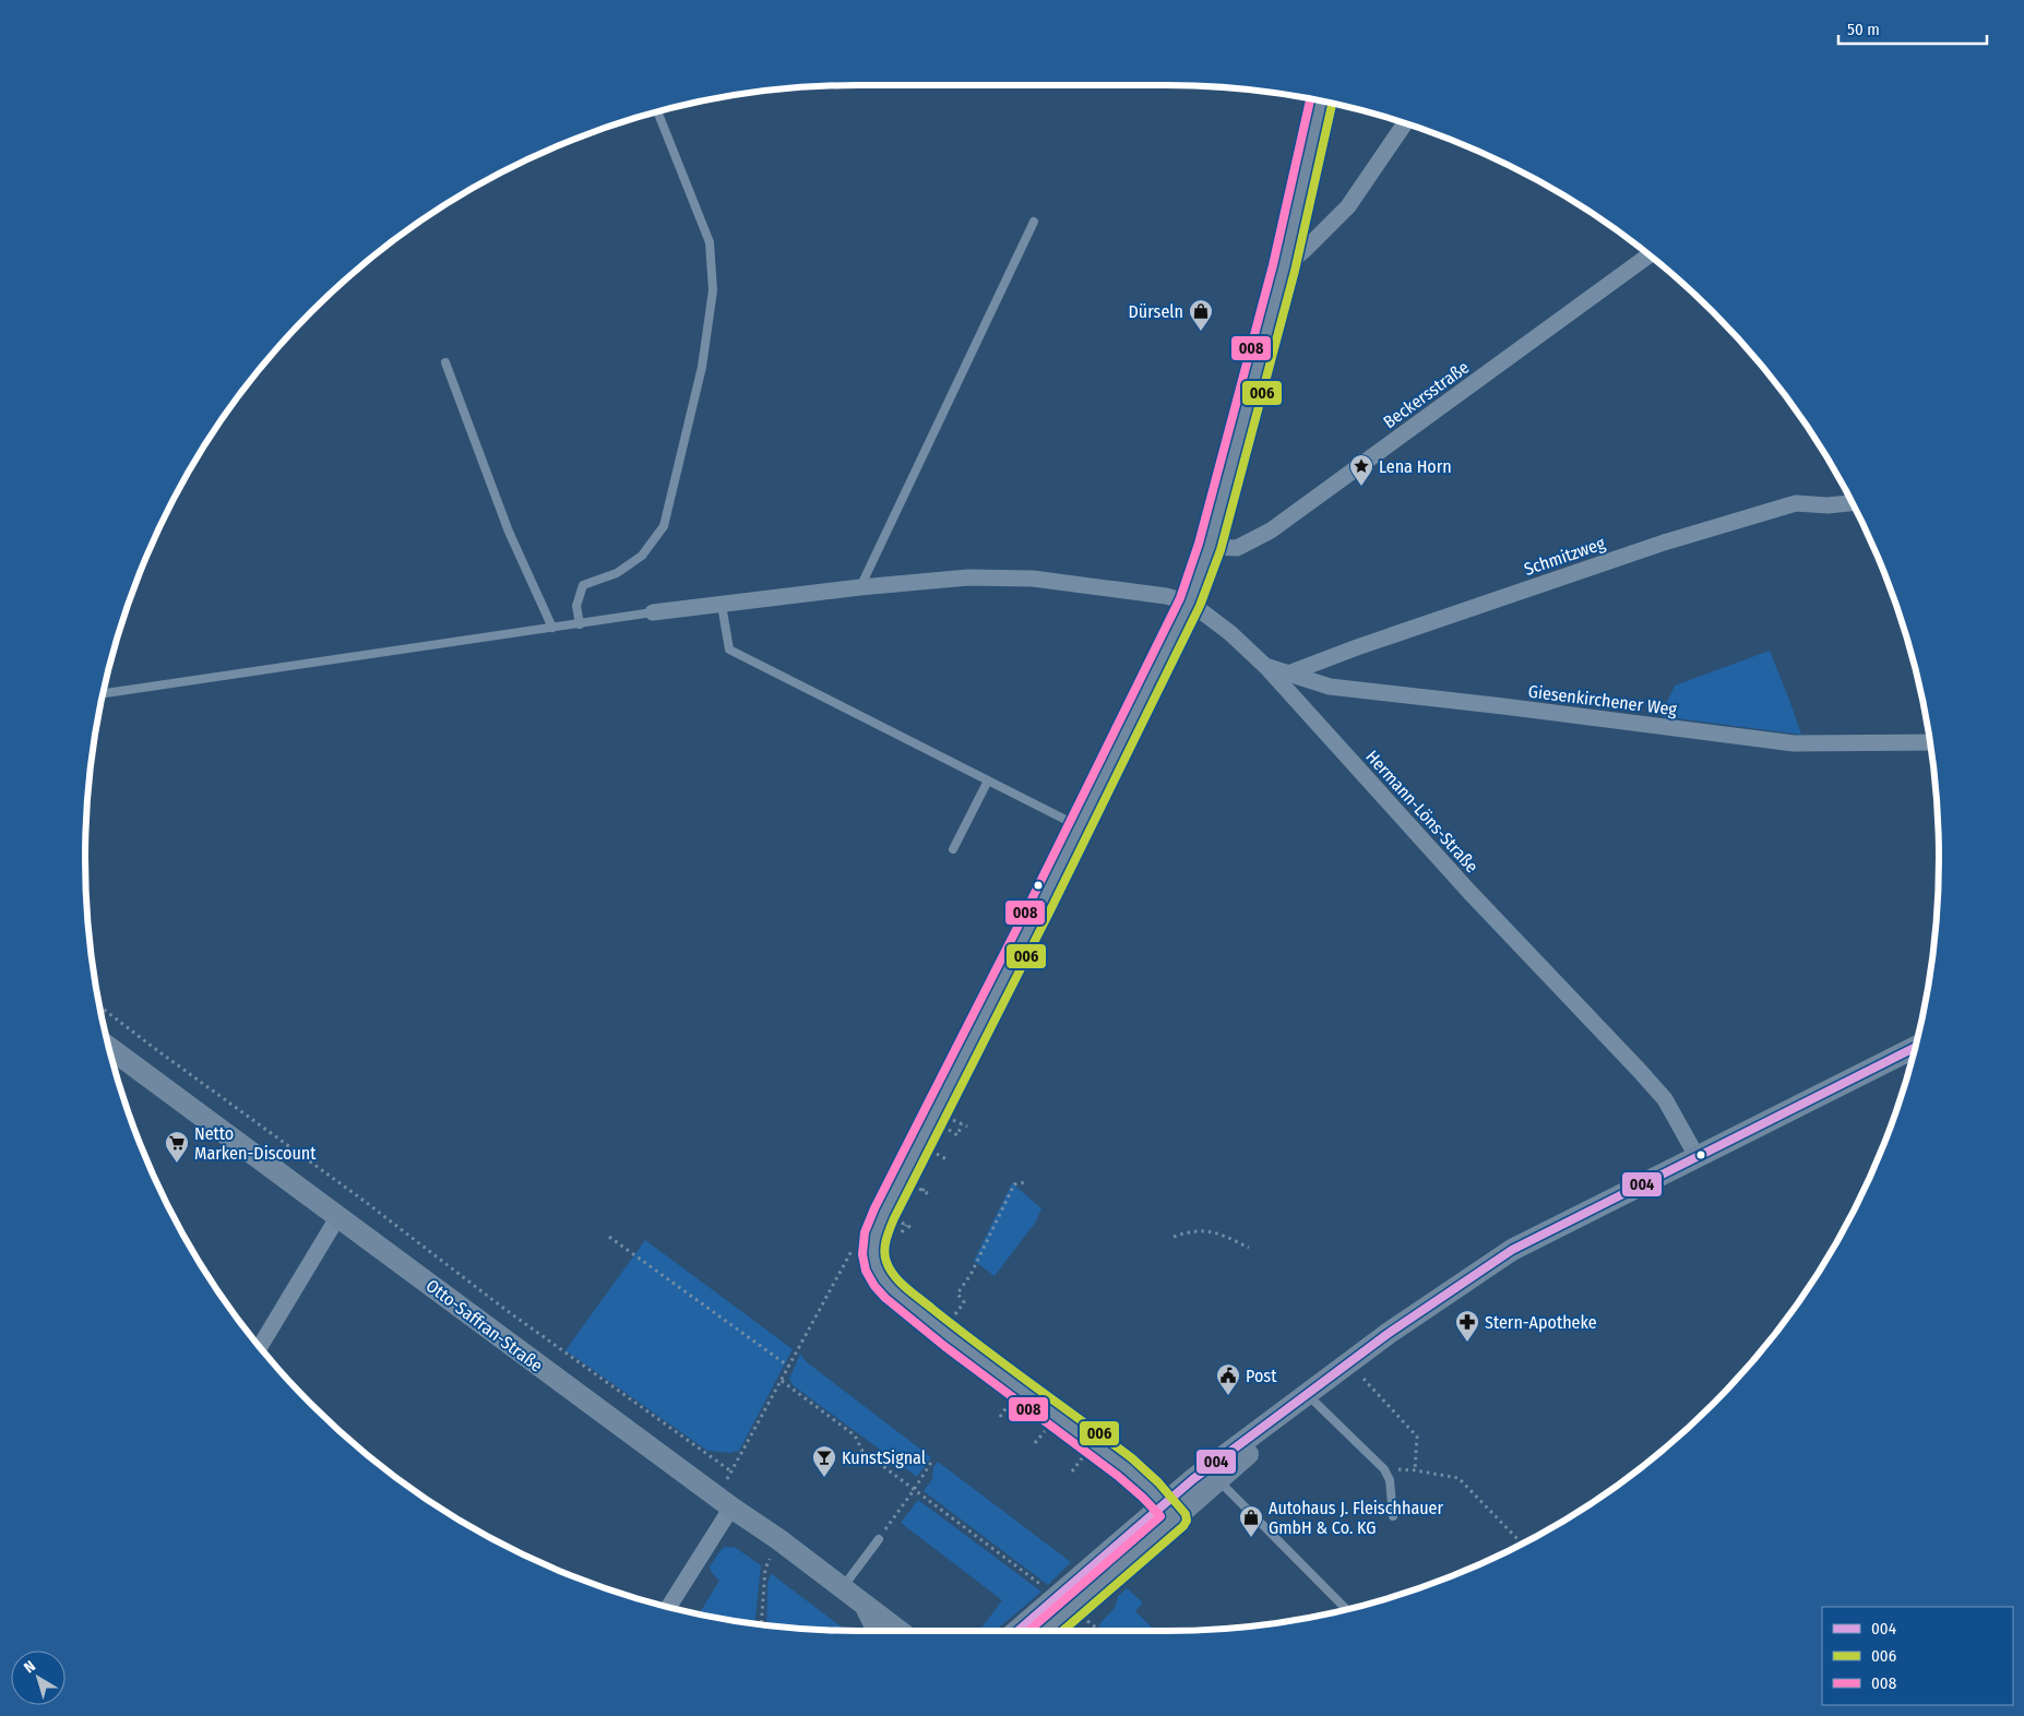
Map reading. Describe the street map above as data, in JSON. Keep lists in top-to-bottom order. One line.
{"streets":{"main road":["Otto-Saffran-Straße"],"street":["Beckersstraße","Schmitzweg","Giesenkirchener Weg","Hermann-Löns-Straße"]},"crossings":[["Schmitzweg","Giesenkirchener Weg"],["Giesenkirchener Weg","Hermann-Löns-Straße"]],"places":{"shop":["Dürseln","Autohaus J. Fleischhauer GmbH & Co. KG"],"place":["Lena Horn"],"supermarket":["Netto Marken-Discount"],"pharmacy":["Stern-Apotheke"],"public building":["Post"],"bar":["KunstSignal"]},"lines":["transit line 008","transit line 006","transit line 004"],"legend":["004","006","008"],"scale_bar":"50 m","north":"top left"}
